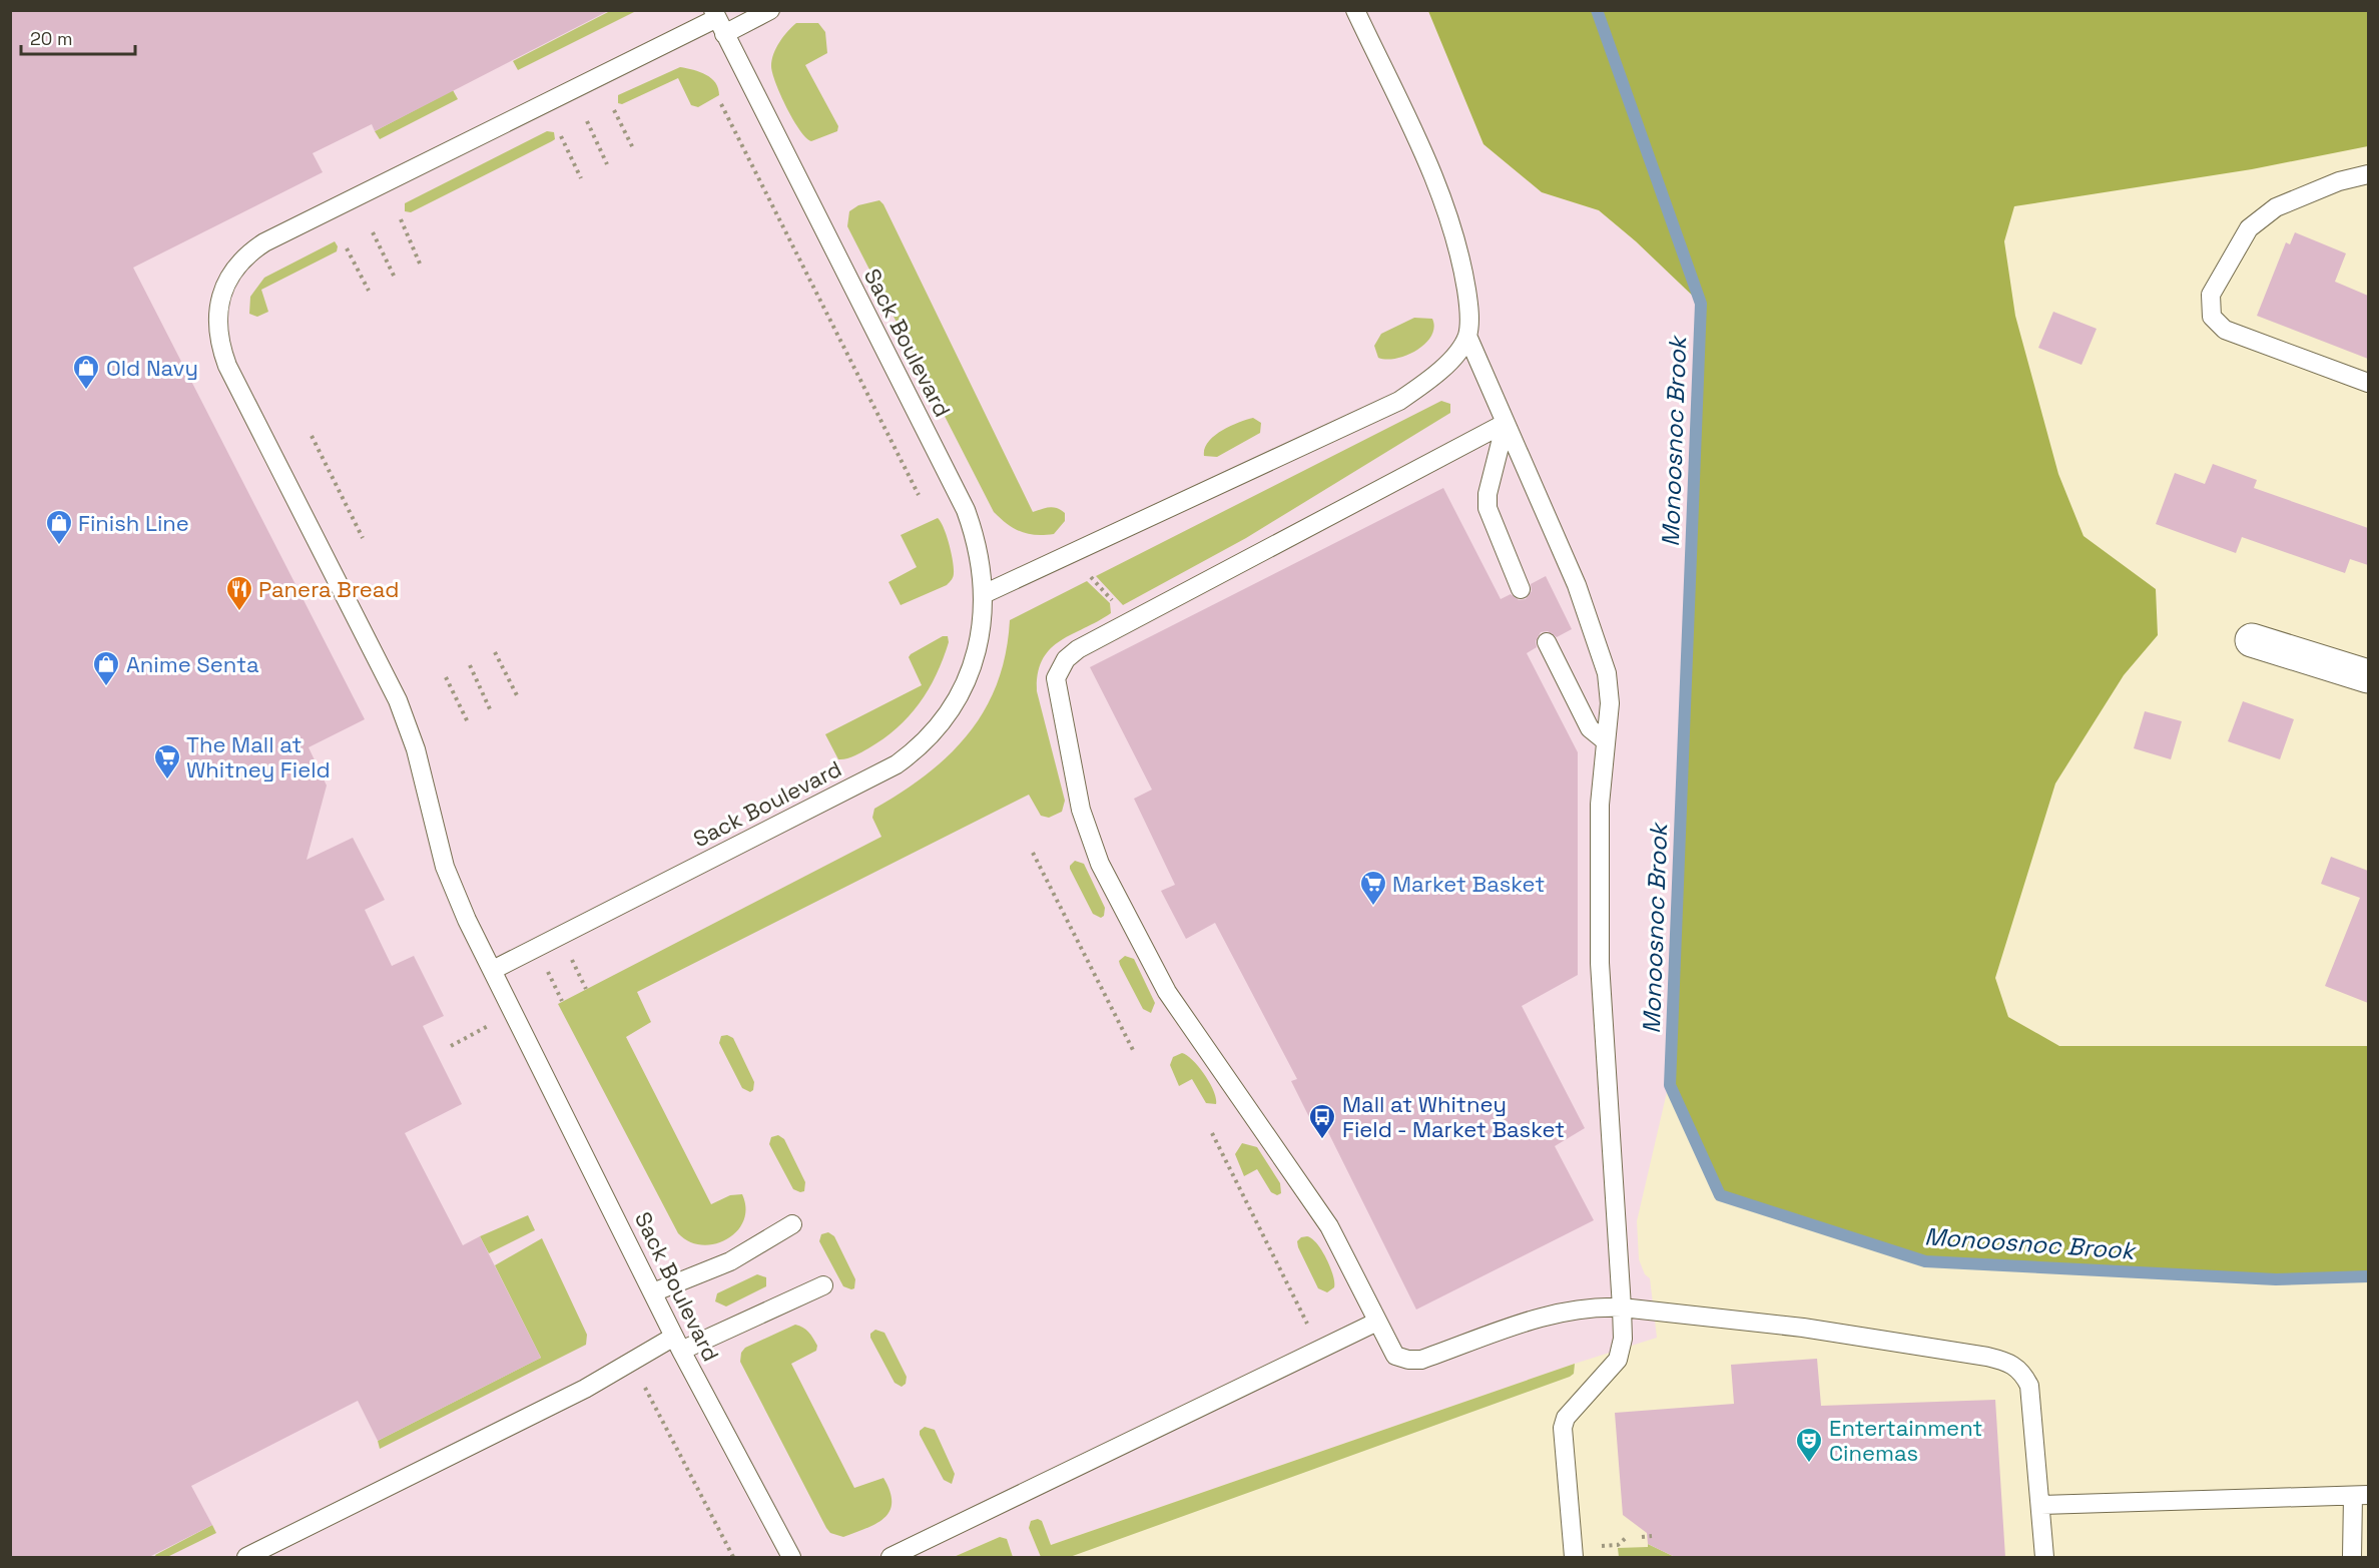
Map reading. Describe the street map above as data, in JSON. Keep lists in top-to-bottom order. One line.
{"streets":{"lane":["Sack Boulevard"]},"water":["Monoosnoc Brook"],"places":{"shop":["Old Navy","Finish Line","Anime Senta"],"restaurant":["Panera Bread"],"supermarket":["The Mall at Whitney Field","Market Basket"],"bus stop":["Mall at Whitney Field - Market Basket"],"theatre":["Entertainment Cinemas"]},"scale_bar":"20 m"}
